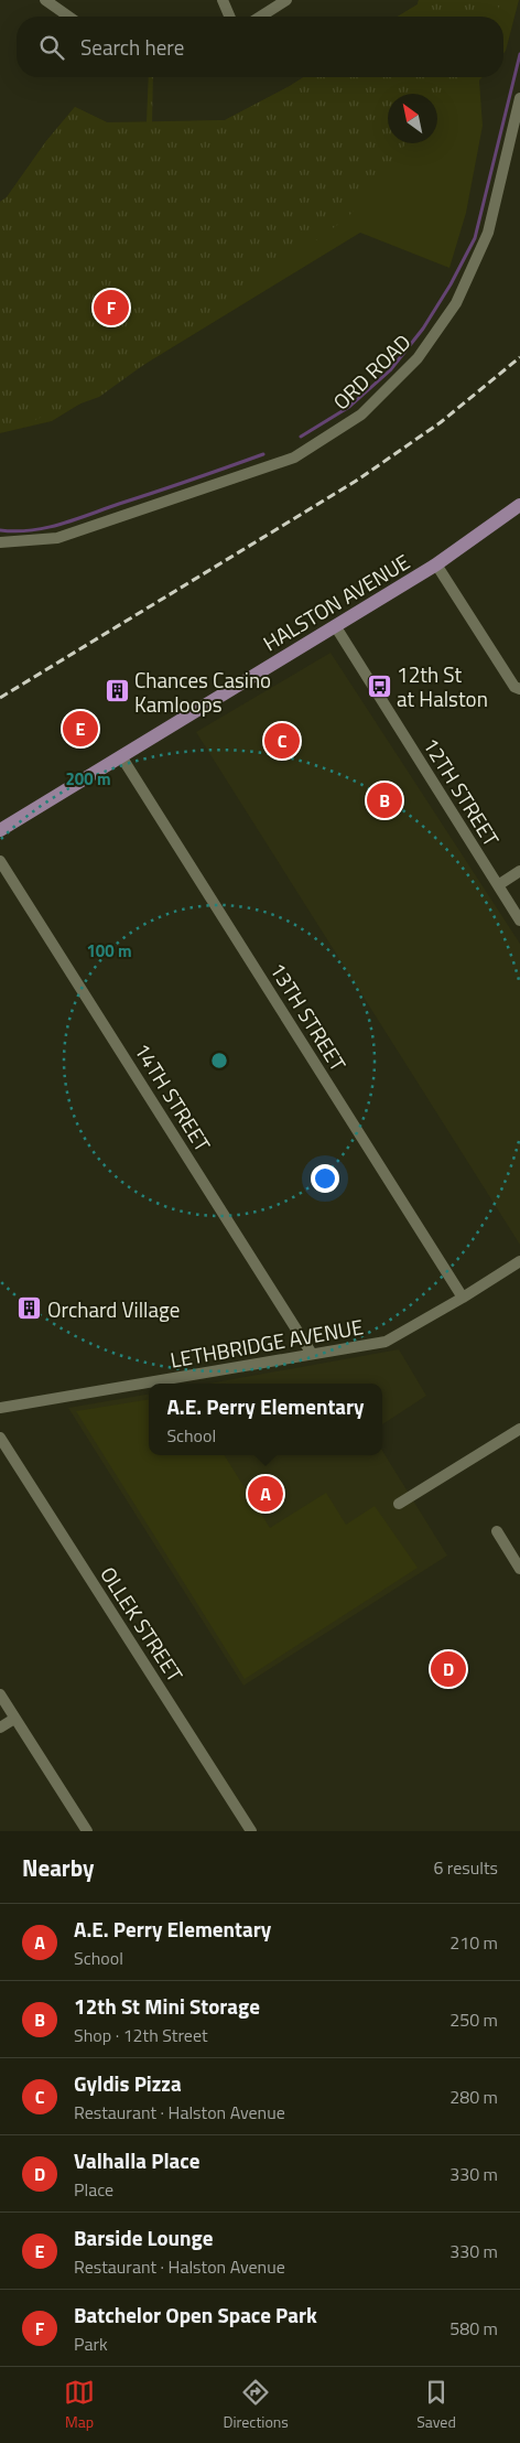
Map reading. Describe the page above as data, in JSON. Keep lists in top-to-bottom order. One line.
{"streets":{"main road":["HALSTON AVENUE"],"street":["ORD ROAD","12TH STREET","13TH STREET","14TH STREET","LETHBRIDGE AVENUE","OLLEK STREET"]},"crossings":[["HALSTON AVENUE","12TH STREET"],["HALSTON AVENUE","13TH STREET"],["13TH STREET","LETHBRIDGE AVENUE"],["14TH STREET","LETHBRIDGE AVENUE"]],"places":{"bus stop":["12th St at Halston"],"building":["Chances Casino Kamloops","Orchard Village"]},"north":"top left","page":{"search":"Search here","pins":["F","E","C","B","A","D"],"popup":["A.E. Perry Elementary","School"],"heading":["Nearby","6 results"],"list":[{"mark":"A","name":"A.E. Perry Elementary","note":"School","value":"210 m"},{"mark":"B","name":"12th St Mini Storage","note":"Shop · 12th Street","value":"250 m"},{"mark":"C","name":"Gyldis Pizza","note":"Restaurant · Halston Avenue","value":"280 m"},{"mark":"D","name":"Valhalla Place","note":"Place","value":"330 m"},{"mark":"E","name":"Barside Lounge","note":"Restaurant · Halston Avenue","value":"330 m"},{"mark":"F","name":"Batchelor Open Space Park","note":"Park","value":"580 m"}],"nav":["Map","Directions","Saved"]},"rings":["200 m","100 m"]}
